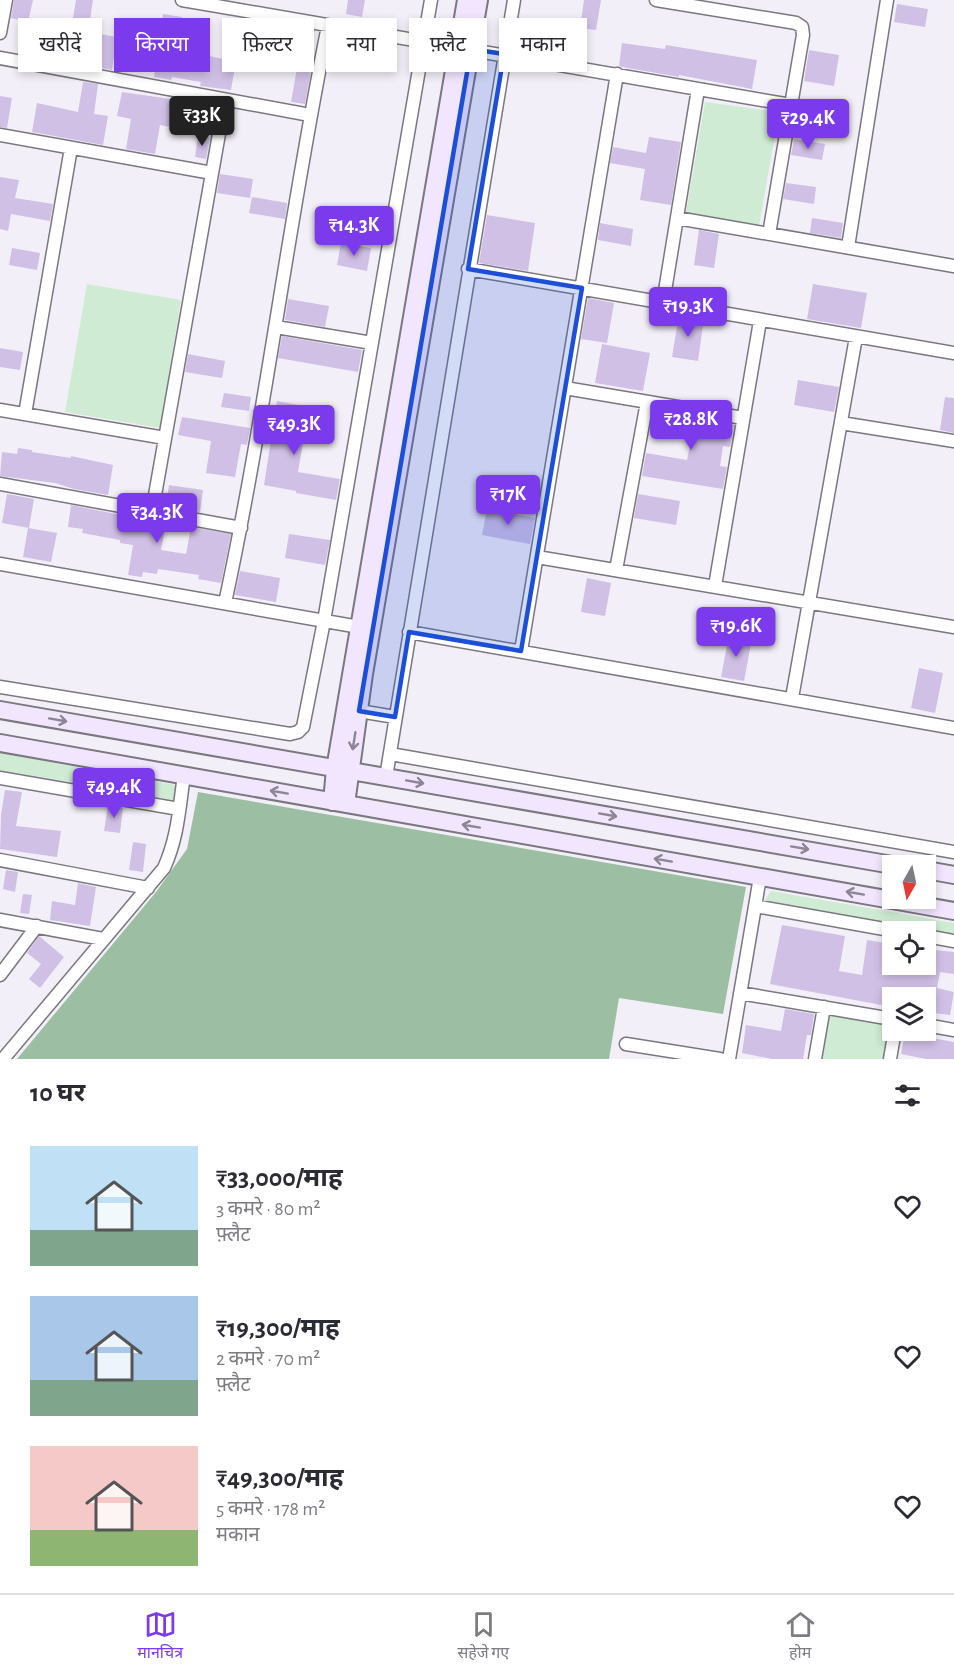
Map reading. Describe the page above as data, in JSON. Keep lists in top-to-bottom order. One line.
{"north":"bottom","page":{"chip":["खरीदें","किराया","फ़िल्टर","नया","फ़्लैट","मकान"],"price":["₹33K","₹29.4K","₹14.3K","₹19.3K","₹28.8K","₹49.3K","₹17K","₹34.3K","₹19.6K","₹49.4K"],"heading":"10 घर","list":[{"name":"₹33,000/माह","note":"3 कमरे · 80 m² · फ़्लैट"},{"name":"₹19,300/माह","note":"2 कमरे · 70 m² · फ़्लैट"},{"name":"₹49,300/माह","note":"5 कमरे · 178 m² · मकान"}],"tabs":["मानचित्र","सहेजे गए","होम"]}}
